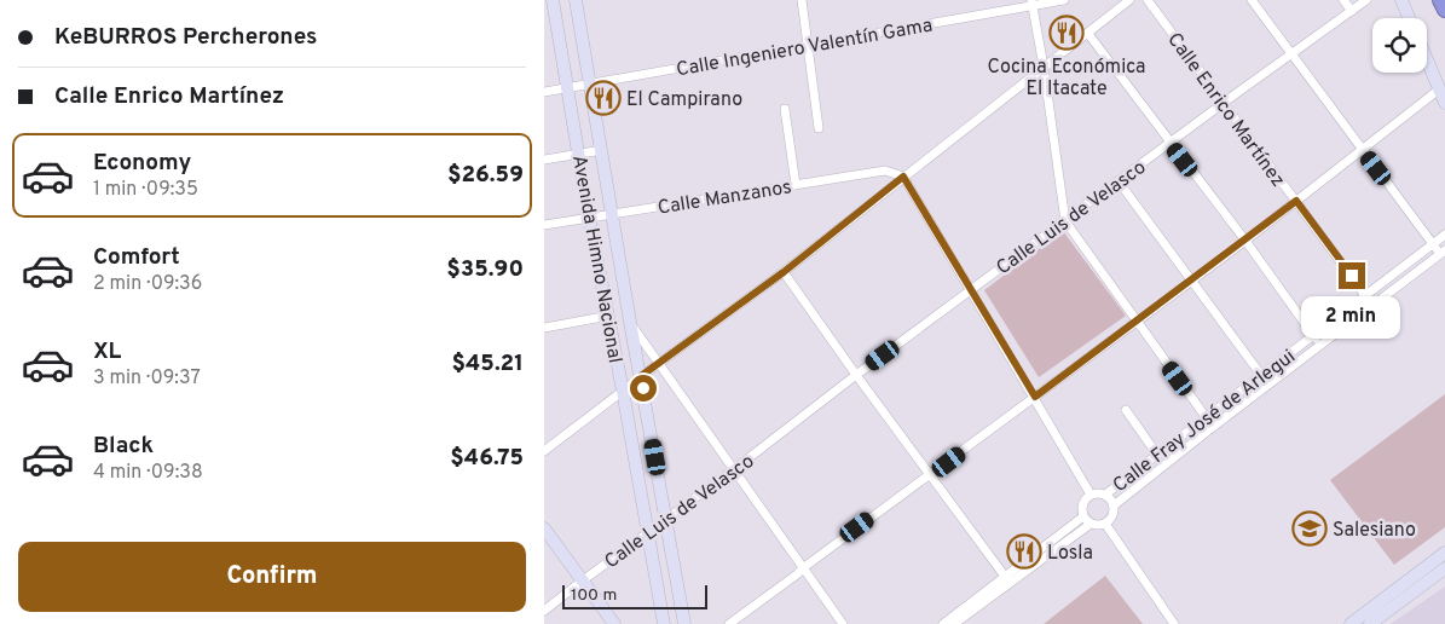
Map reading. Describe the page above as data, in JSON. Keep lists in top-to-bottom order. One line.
{"streets":{"main road":["Avenida Himno Nacional"],"street":["Calle Ingeniero Valentín Gama","Calle Enrico Martínez","Calle Manzanos","Calle Luis de Velasco","Calle Fray José de Arlegui"]},"crossings":[["Calle Ingeniero Valentín Gama","Avenida Himno Nacional"],["Calle Enrico Martínez","Calle Luis de Velasco"],["Calle Enrico Martínez","Calle Fray José de Arlegui"],["Calle Manzanos","Avenida Himno Nacional"],["Calle Luis de Velasco","Avenida Himno Nacional"]],"places":{"restaurant":["Cocina Económica El Itacate","El Campirano","Losla"],"school or university":["Salesiano"]},"scale_bar":"100 m","page":{"banner":["KeBURROS Percherones","Calle Enrico Martínez"],"list":[{"name":"Economy","note":"1 min · 09:35","value":"$26.59"},{"name":"Comfort","note":"2 min · 09:36","value":"$35.90"},{"name":"XL","note":"3 min · 09:37","value":"$45.21"},{"name":"Black","note":"4 min · 09:38","value":"$46.75"}],"bubble":"2 min","buttons":"Confirm","scale":"100 m"}}
